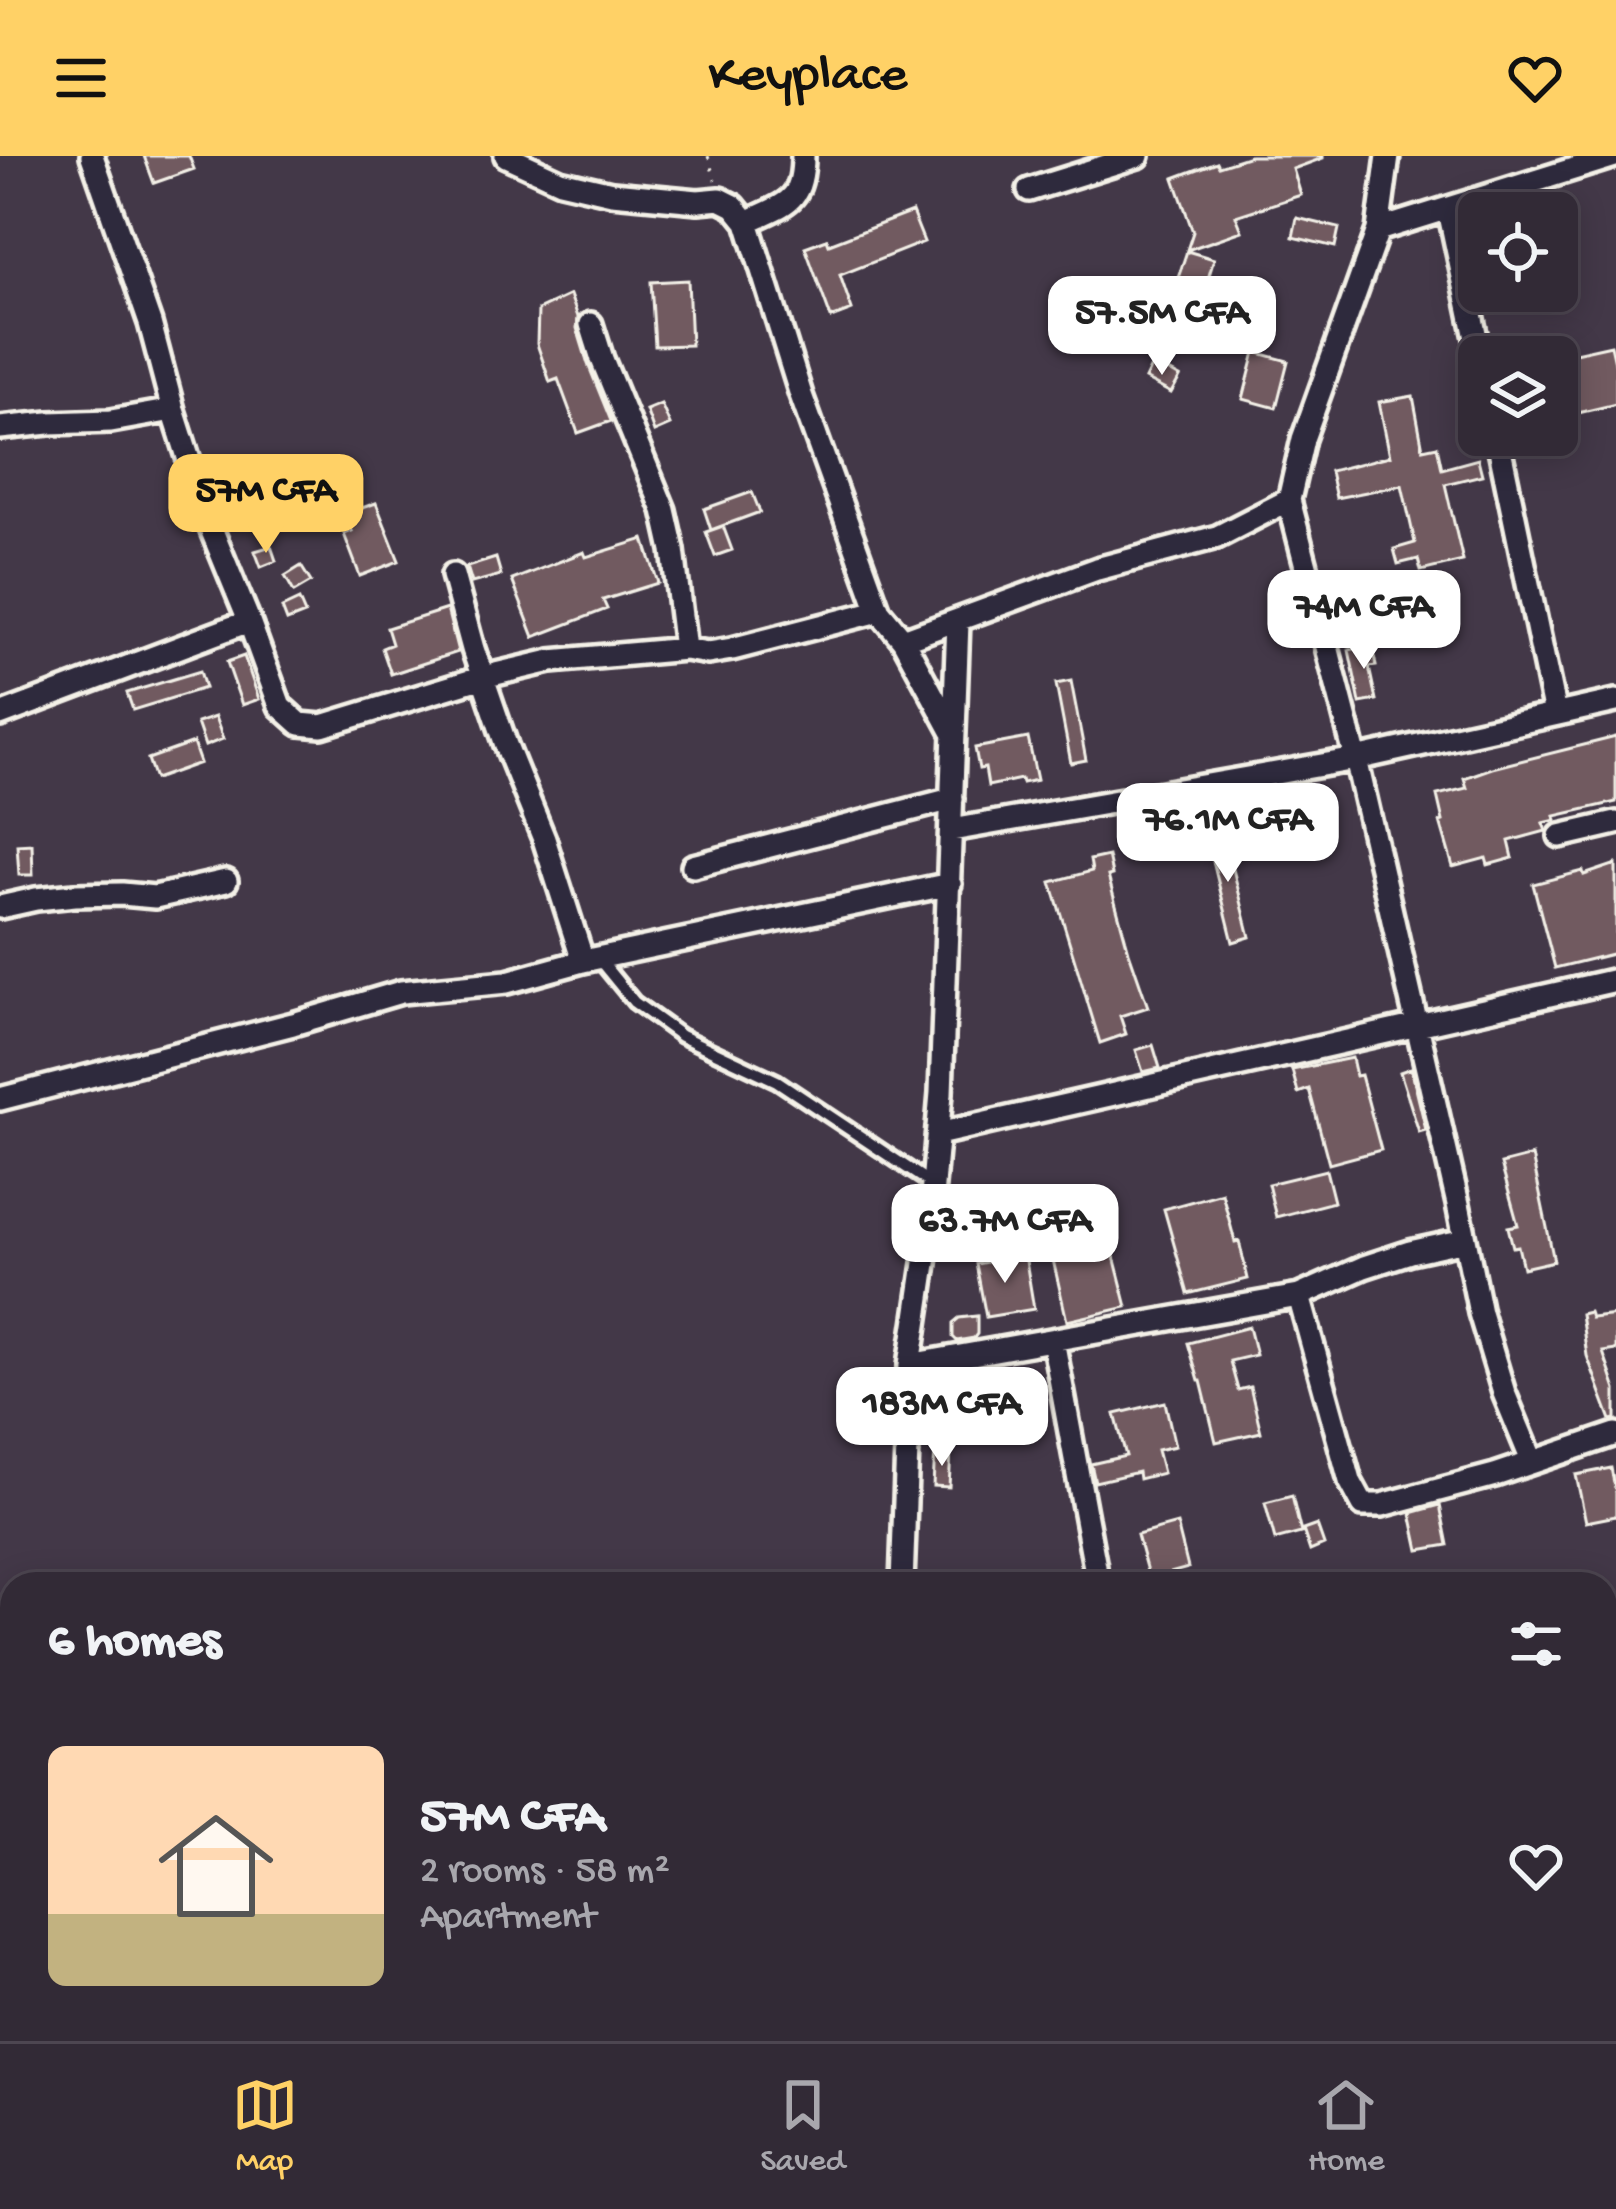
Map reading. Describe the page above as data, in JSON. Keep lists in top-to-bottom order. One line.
{"page":{"header":"Keyplace","price":["57.5M CFA","57M CFA","74M CFA","76.1M CFA","63.7M CFA","183M CFA"],"heading":"6 homes","list":[{"name":"57M CFA","note":"2 rooms · 58 m² · Apartment"}],"tabs":["Map","Saved","Home"]}}
